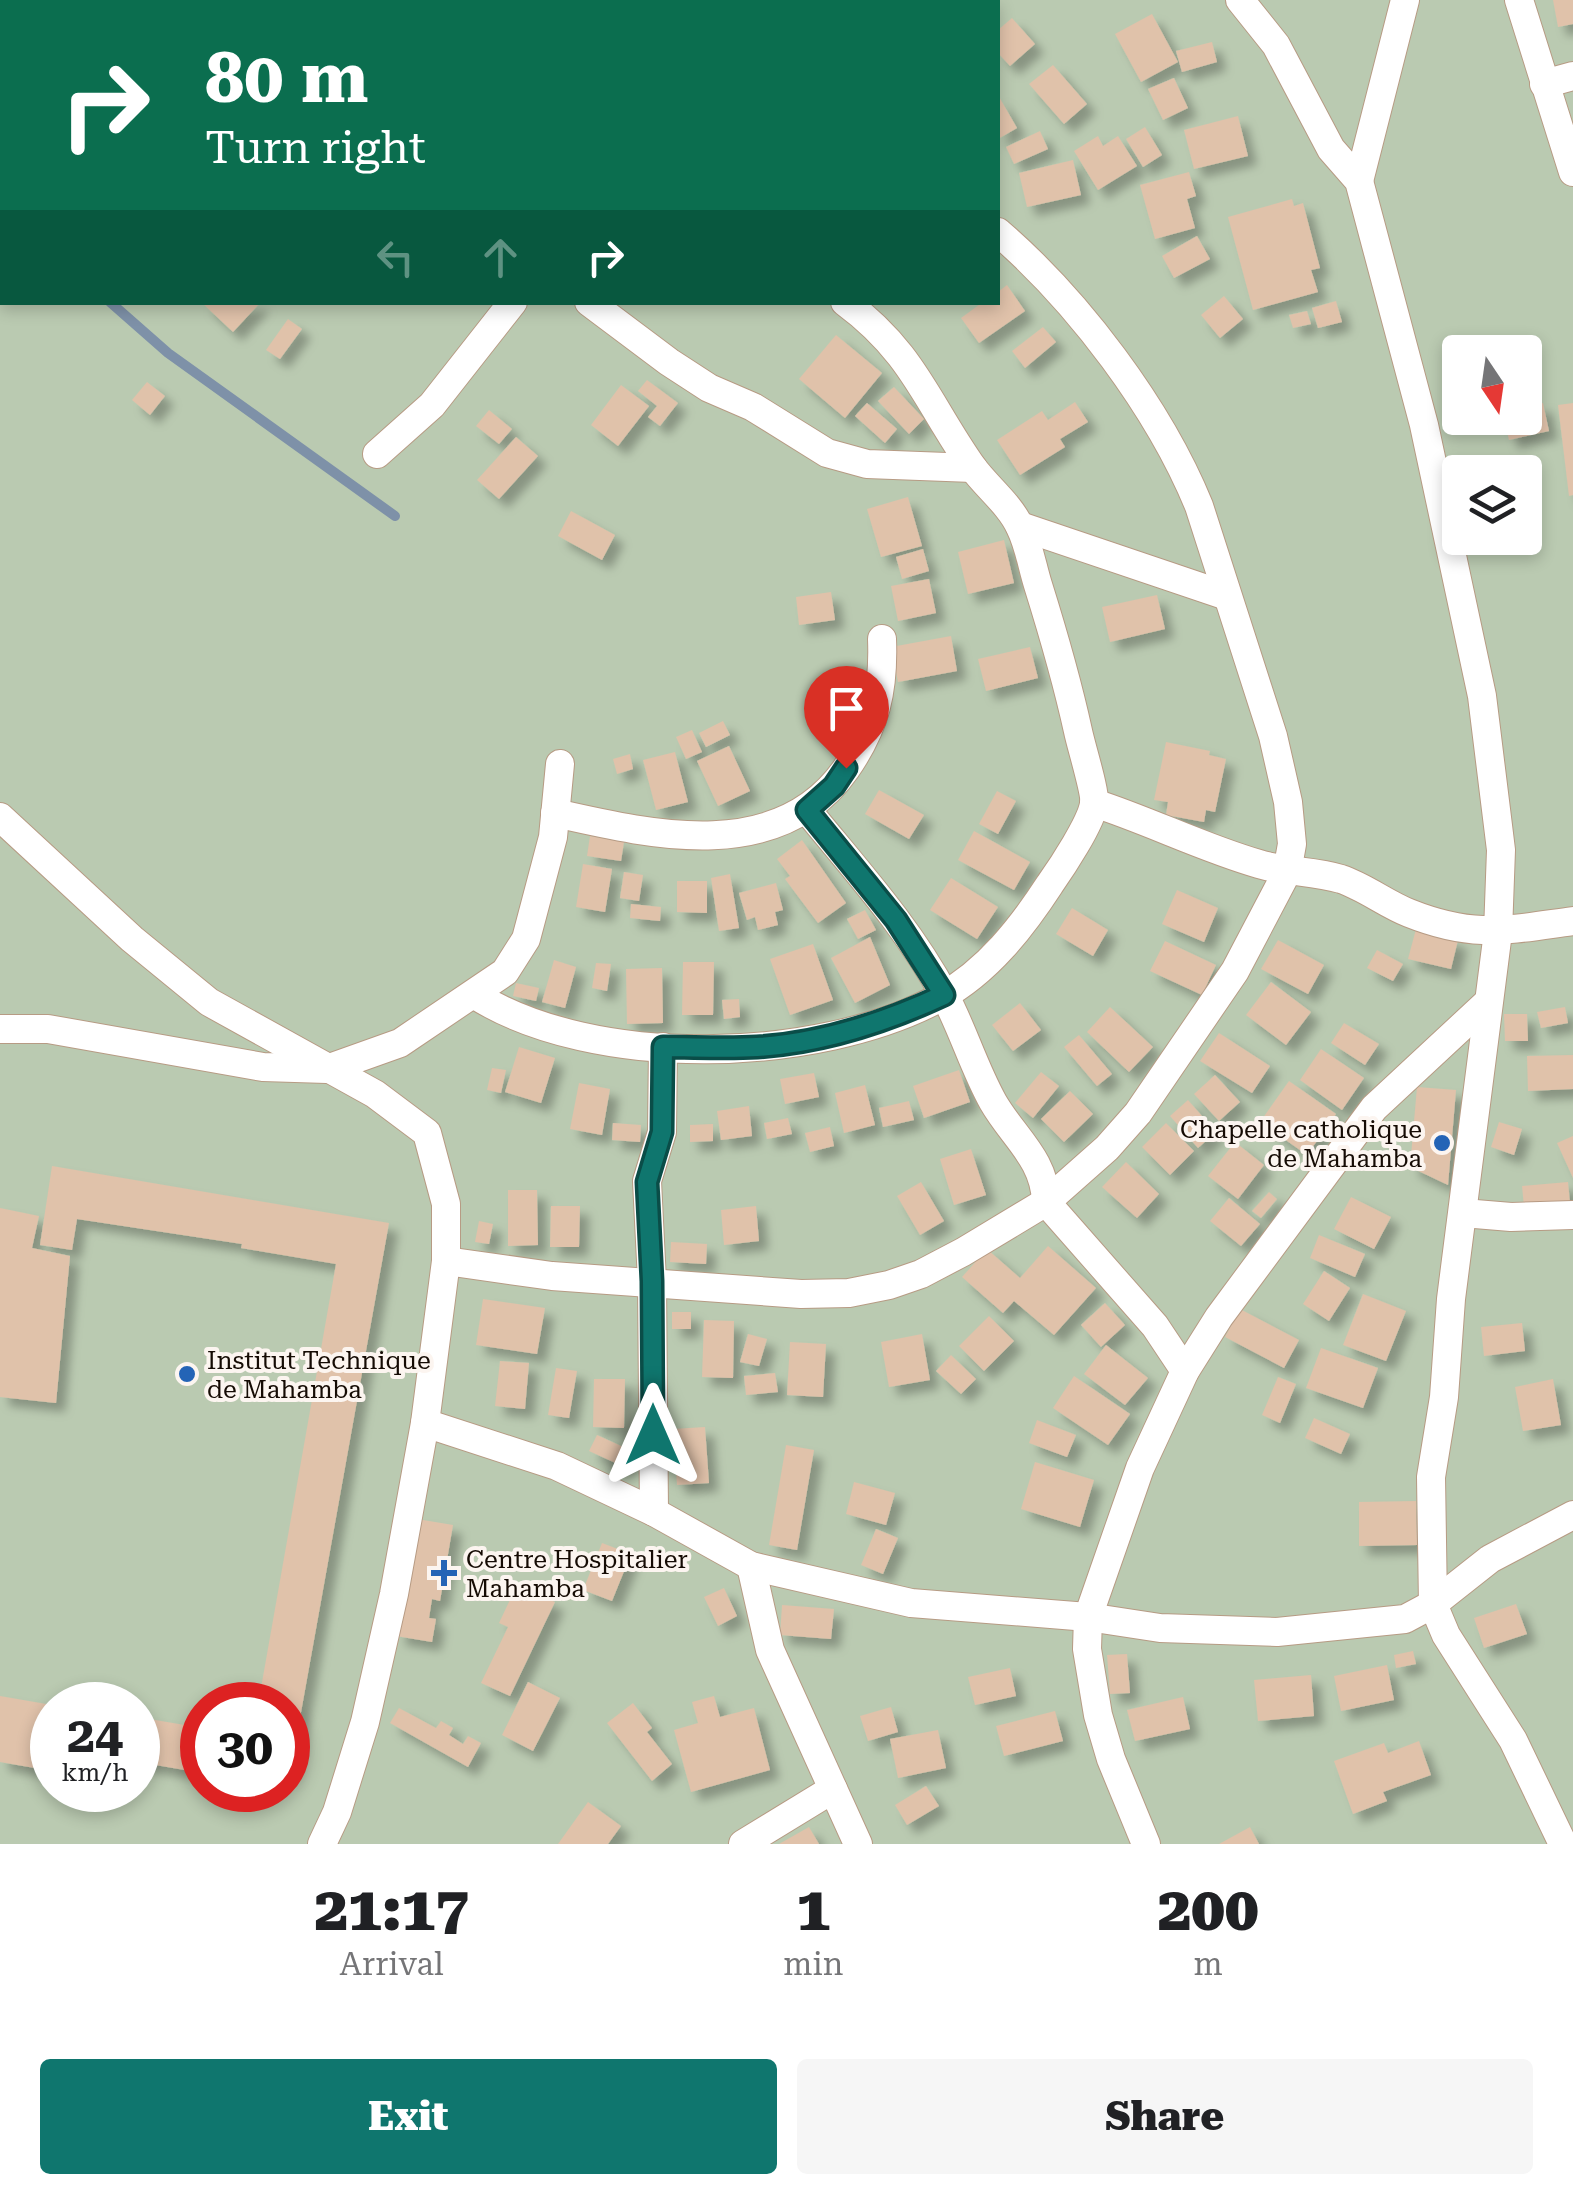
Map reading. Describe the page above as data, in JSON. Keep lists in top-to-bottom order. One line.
{"places":{"other":["Chapelle catholique de Mahamba","Institut Technique de Mahamba"],"health":["Centre Hospitalier Mahamba"]},"north":"bottom","page":{"turn":["80 m","Turn right"],"speed":"24 km/h","limit":"30","eta":["21:17","Arrival","1","min","200","m"],"buttons":["Exit","Share"]}}
